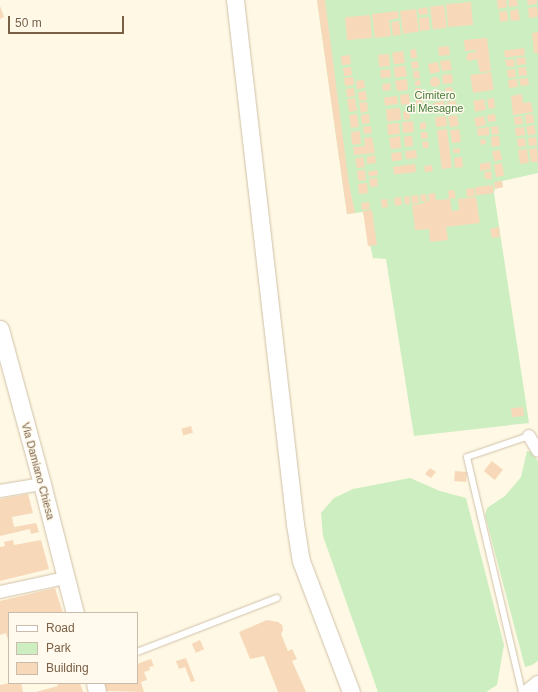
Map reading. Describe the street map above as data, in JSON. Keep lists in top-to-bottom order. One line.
{"streets":{"main road":["Via Damiano Chiesa"]},"parks":["Cimitero di Mesagne"],"legend":["Road","Park","Building"],"scale_bar":"50 m"}
